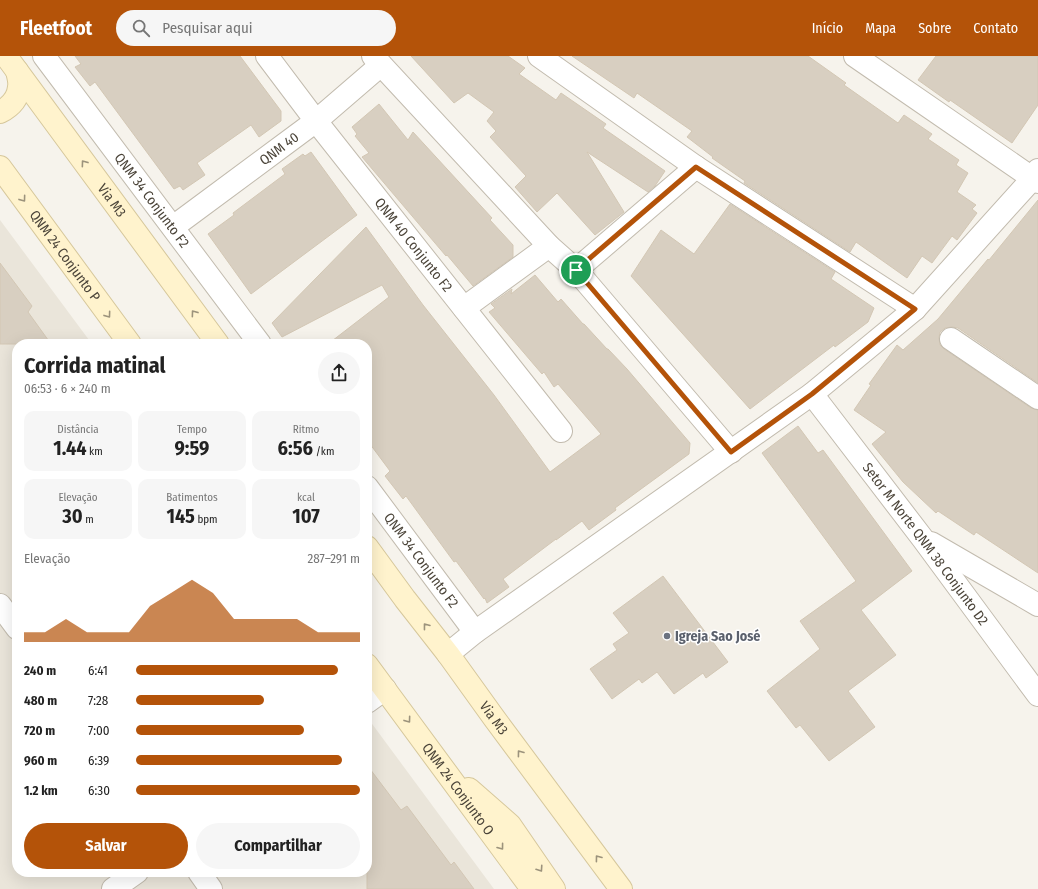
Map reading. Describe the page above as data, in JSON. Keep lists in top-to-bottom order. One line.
{"streets":{"main road":["Via M3","QNM 24 Conjunto P","QNM 24 Conjunto O"],"street":["QNM 40","QNM 34 Conjunto F2","QNM 40 Conjunto F2","Setor M Norte QNM 38 Conjunto D2"]},"crossings":[["QNM 40","QNM 34 Conjunto F2"],["QNM 40","QNM 40 Conjunto F2"]],"one_way":["Via M3","QNM 24 Conjunto P"],"places":["Igreja Sao José"],"page":{"header":"Fleetfoot","search":"Pesquisar aqui","nav":["Início","Mapa","Sobre","Contato"],"heading":["Corrida matinal","06:53 · 6 × 240 m"],"stats":[["Distância","1.44 km"],["Tempo","9:59"],["Ritmo","6:56 /km"],["Elevação","30 m"],["Batimentos","145 bpm"],["kcal","107"]],"chart":["Elevação","287–291 m"],"list":[{"name":"240 m","note":"6:41"},{"name":"480 m","note":"7:28"},{"name":"720 m","note":"7:00"},{"name":"960 m","note":"6:39"},{"name":"1.2 km","note":"6:30"}],"buttons":["Salvar","Compartilhar"]}}
